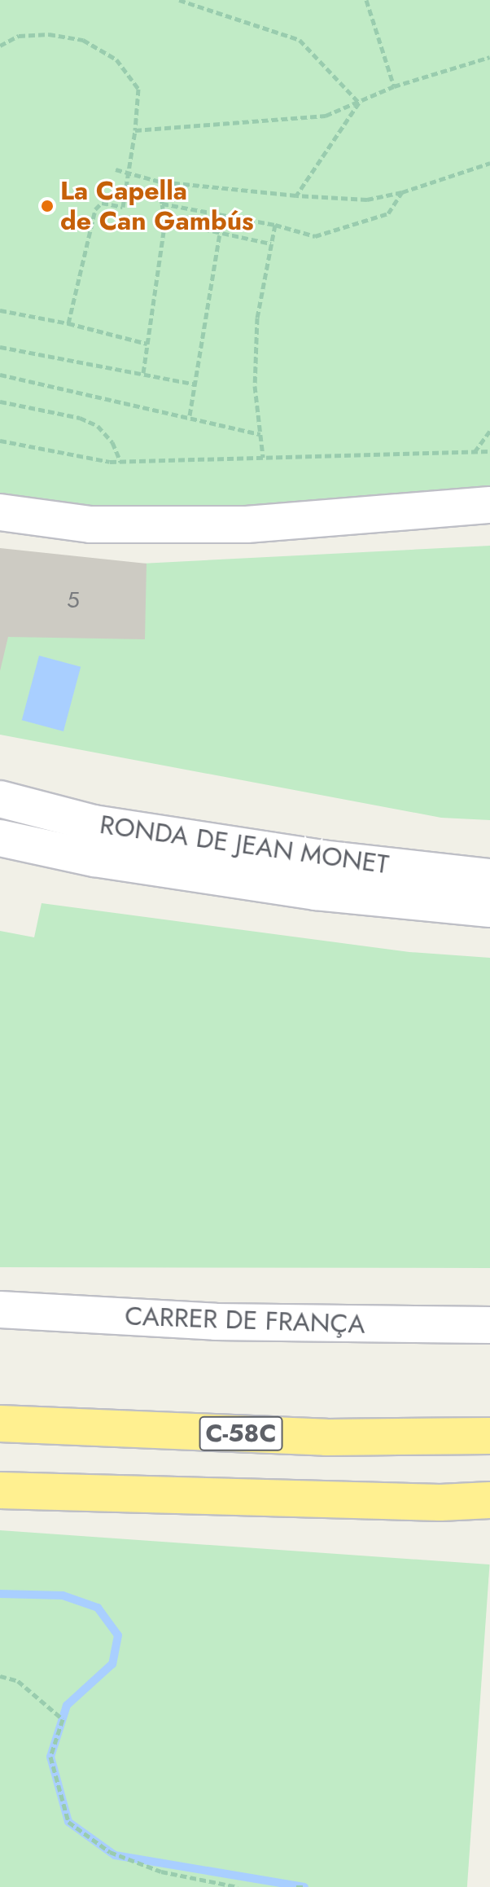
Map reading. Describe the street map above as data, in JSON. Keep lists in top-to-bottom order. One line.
{"streets":{"highway":["C-58C"],"street":["RONDA DE JEAN MONET","CARRER DE FRANÇA"]},"places":["La Capella de Can Gambús"],"house_numbers":["5"]}
